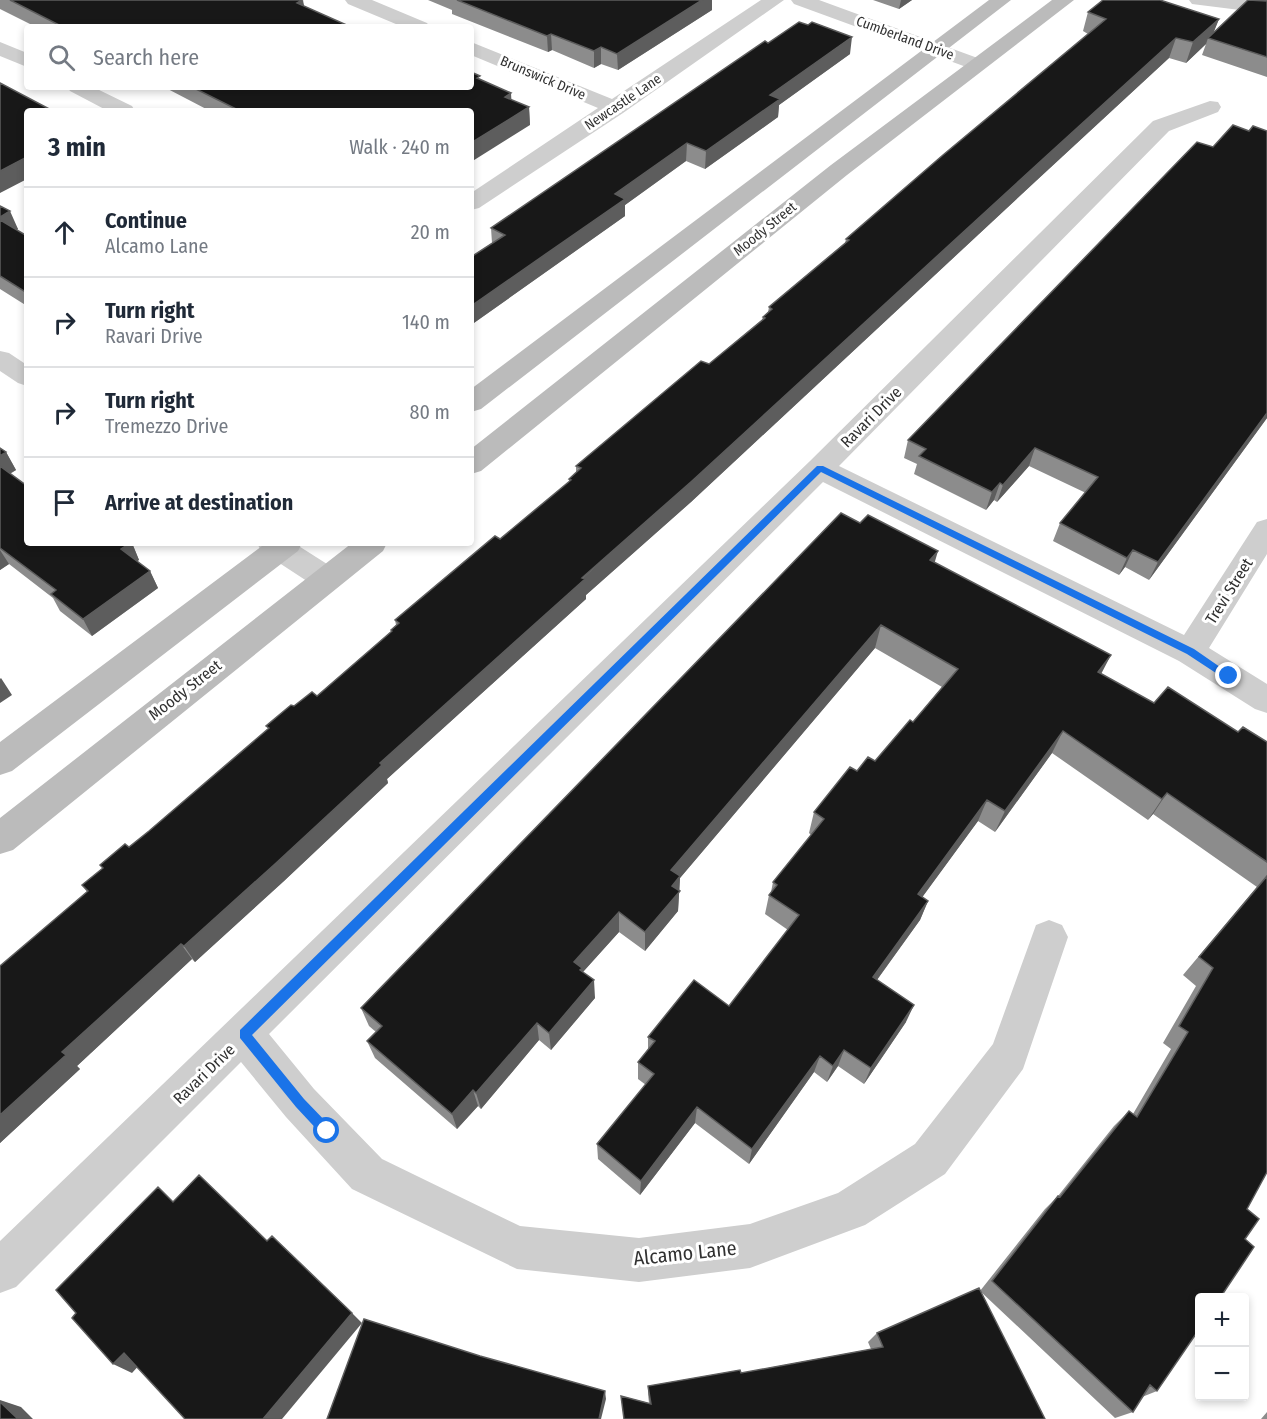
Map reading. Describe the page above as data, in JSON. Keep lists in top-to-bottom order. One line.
{"streets":{"main road":["Moody Street"],"street":["Cumberland Drive","Brunswick Drive","Newcastle Lane","Ravari Drive","Trevi Street","Alcamo Lane"]},"crossings":[["Cumberland Drive","Moody Street"],["Brunswick Drive","Newcastle Lane"],["Ravari Drive","Alcamo Lane"]],"page":{"search":"Search here","heading":["3 min","Walk · 240 m"],"list":[["Continue","Alcamo Lane","20 m"],["Turn right","Ravari Drive","140 m"],["Turn right","Tremezzo Drive","80 m"],"Arrive at destination"],"map_buttons":["+","−"]}}
